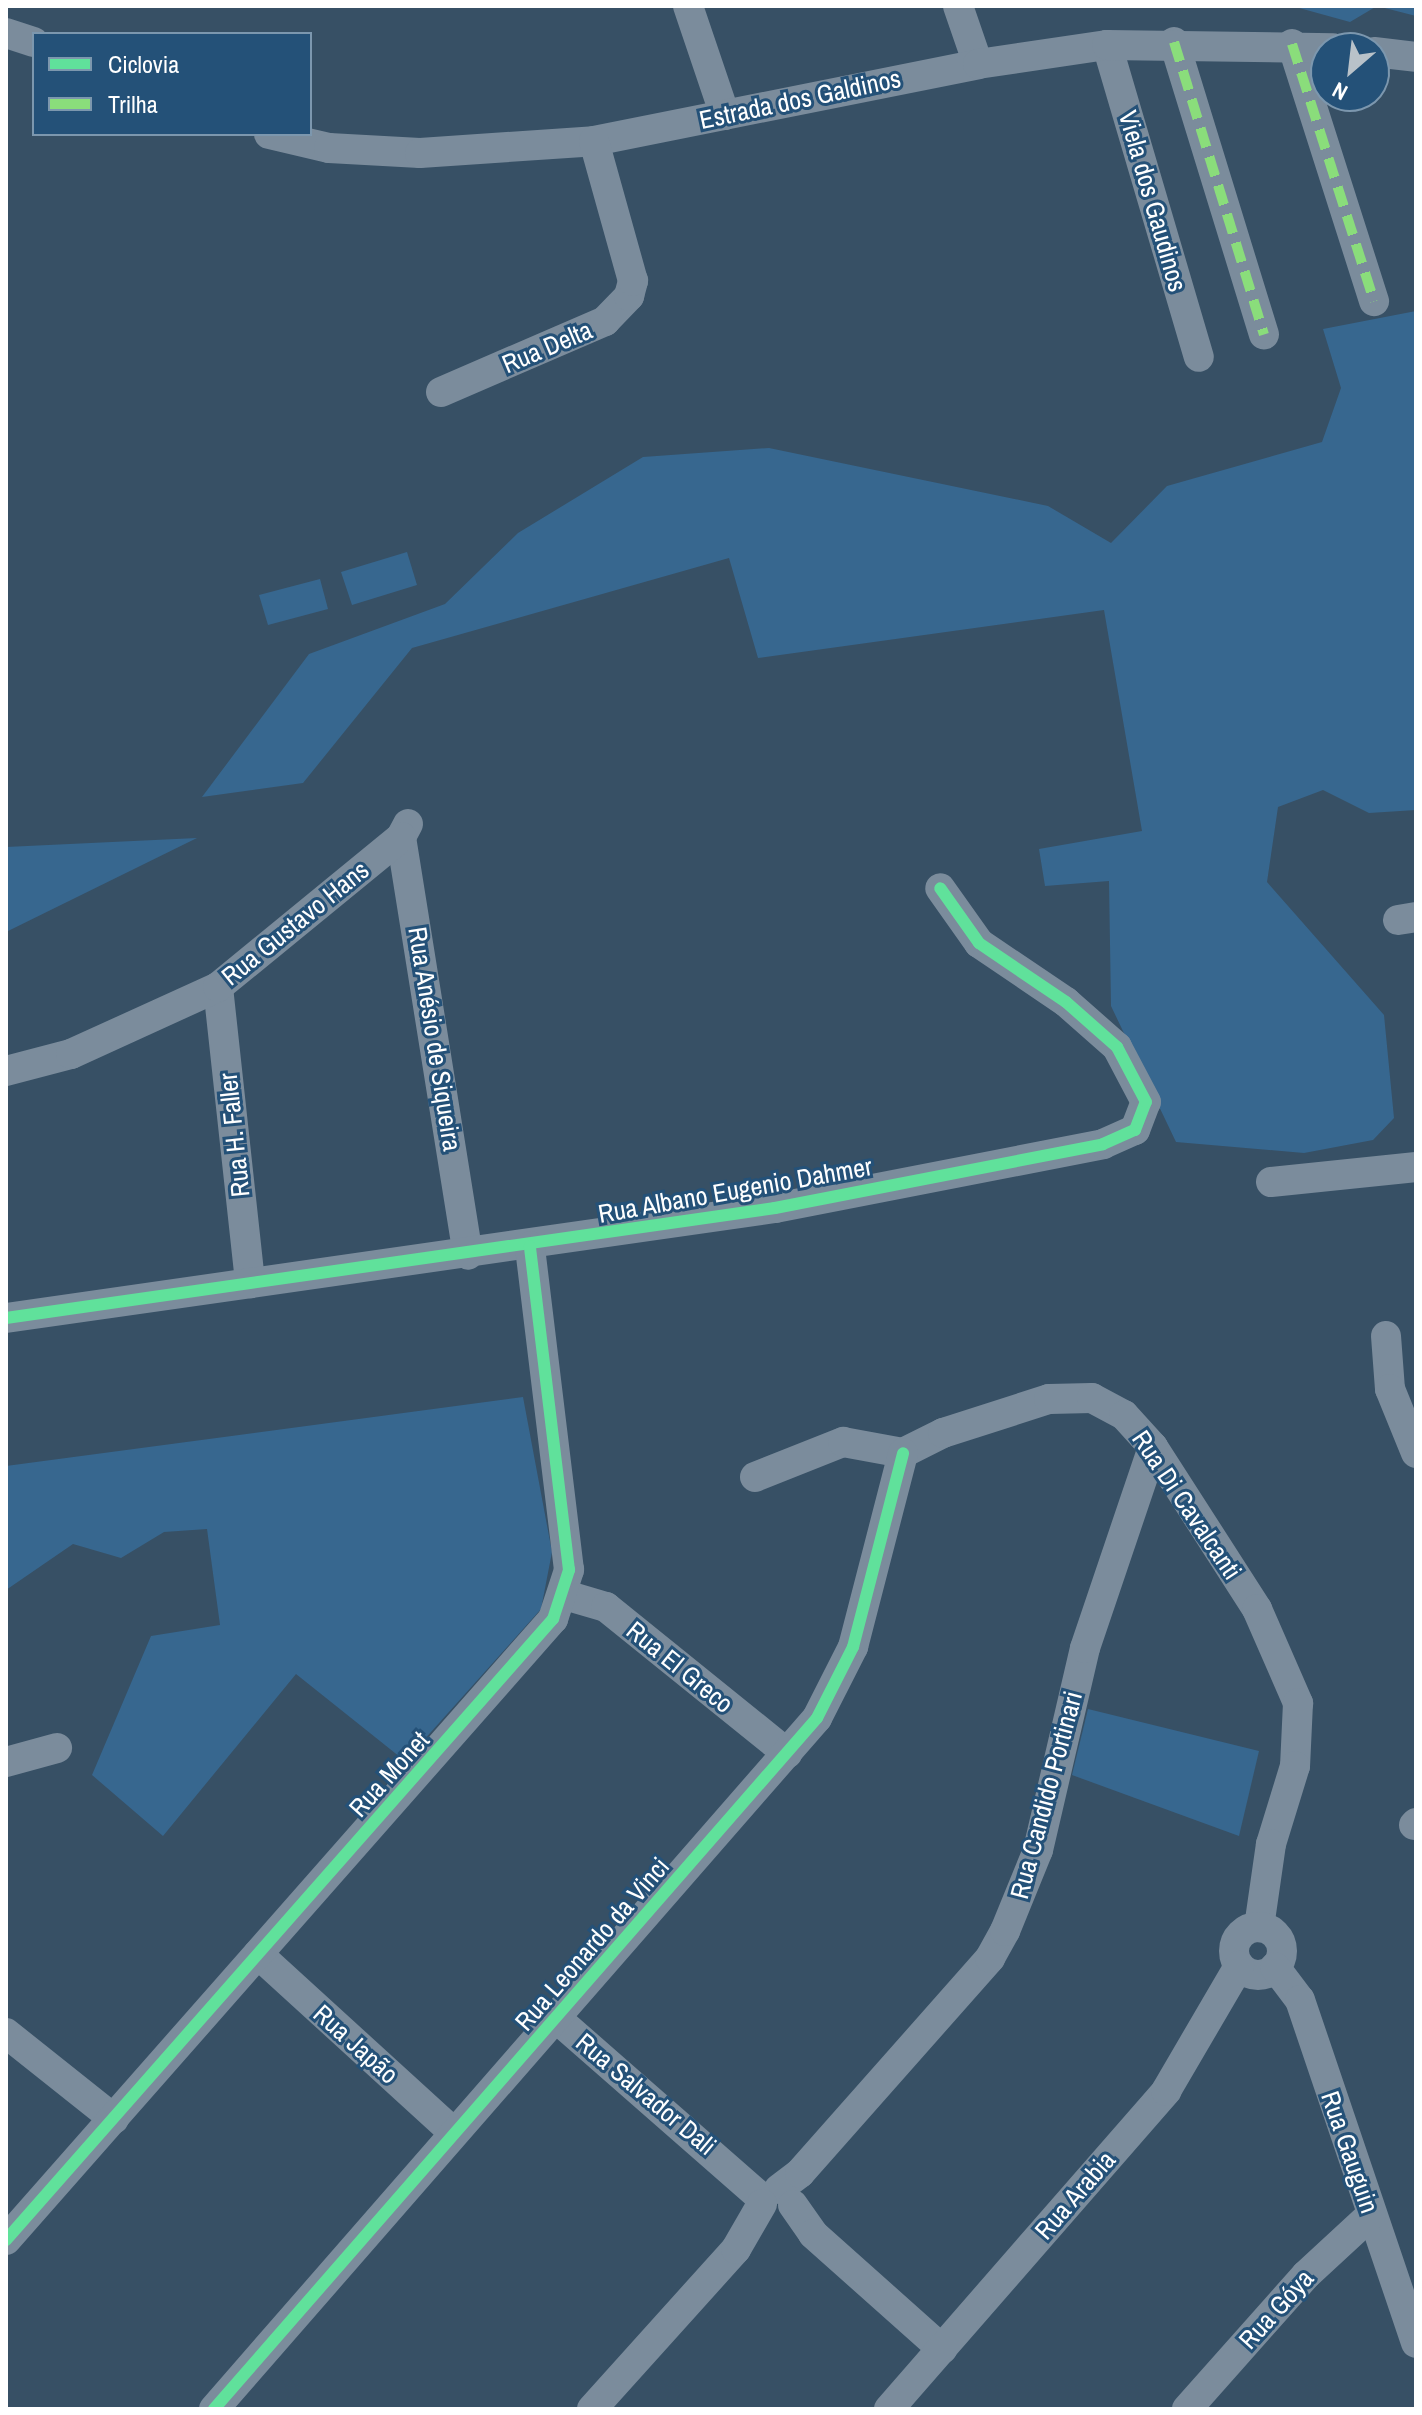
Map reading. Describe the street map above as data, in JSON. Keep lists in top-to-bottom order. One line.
{"streets":{"street":["Estrada dos Galdinos","Viela dos Gaudinos","Rua Delta","Rua Gustavo Hans","Rua Anésio de Siqueira","Rua H. Faller","Rua Albano Eugenio Dahmer","Rua Di Cavalcanti","Rua El Greco","Rua Monet","Rua Candido Portinari","Rua Leonardo da Vinci","Rua Japão","Rua Salvador Dali","Rua Gauguin","Rua Arabia","Rua Góya"]},"crossings":[["Estrada dos Galdinos","Viela dos Gaudinos"],["Estrada dos Galdinos","Rua Delta"],["Rua Gustavo Hans","Rua Anésio de Siqueira"],["Rua Gustavo Hans","Rua H. Faller"],["Rua Anésio de Siqueira","Rua Albano Eugenio Dahmer"],["Rua H. Faller","Rua Albano Eugenio Dahmer"],["Rua Di Cavalcanti","Rua Candido Portinari"],["Rua Di Cavalcanti","Rua Leonardo da Vinci"],["Rua Di Cavalcanti","Rua Arabia"],["Rua El Greco","Rua Monet"],["Rua El Greco","Rua Leonardo da Vinci"],["Rua Monet","Rua Japão"],["Rua Candido Portinari","Rua Salvador Dali"],["Rua Leonardo da Vinci","Rua Japão"],["Rua Leonardo da Vinci","Rua Salvador Dali"],["Rua Salvador Dali","Rua Arabia"],["Rua Gauguin","Rua Arabia"],["Rua Gauguin","Rua Góya"]],"legend":["Ciclovia","Trilha"],"north":"bottom left"}
